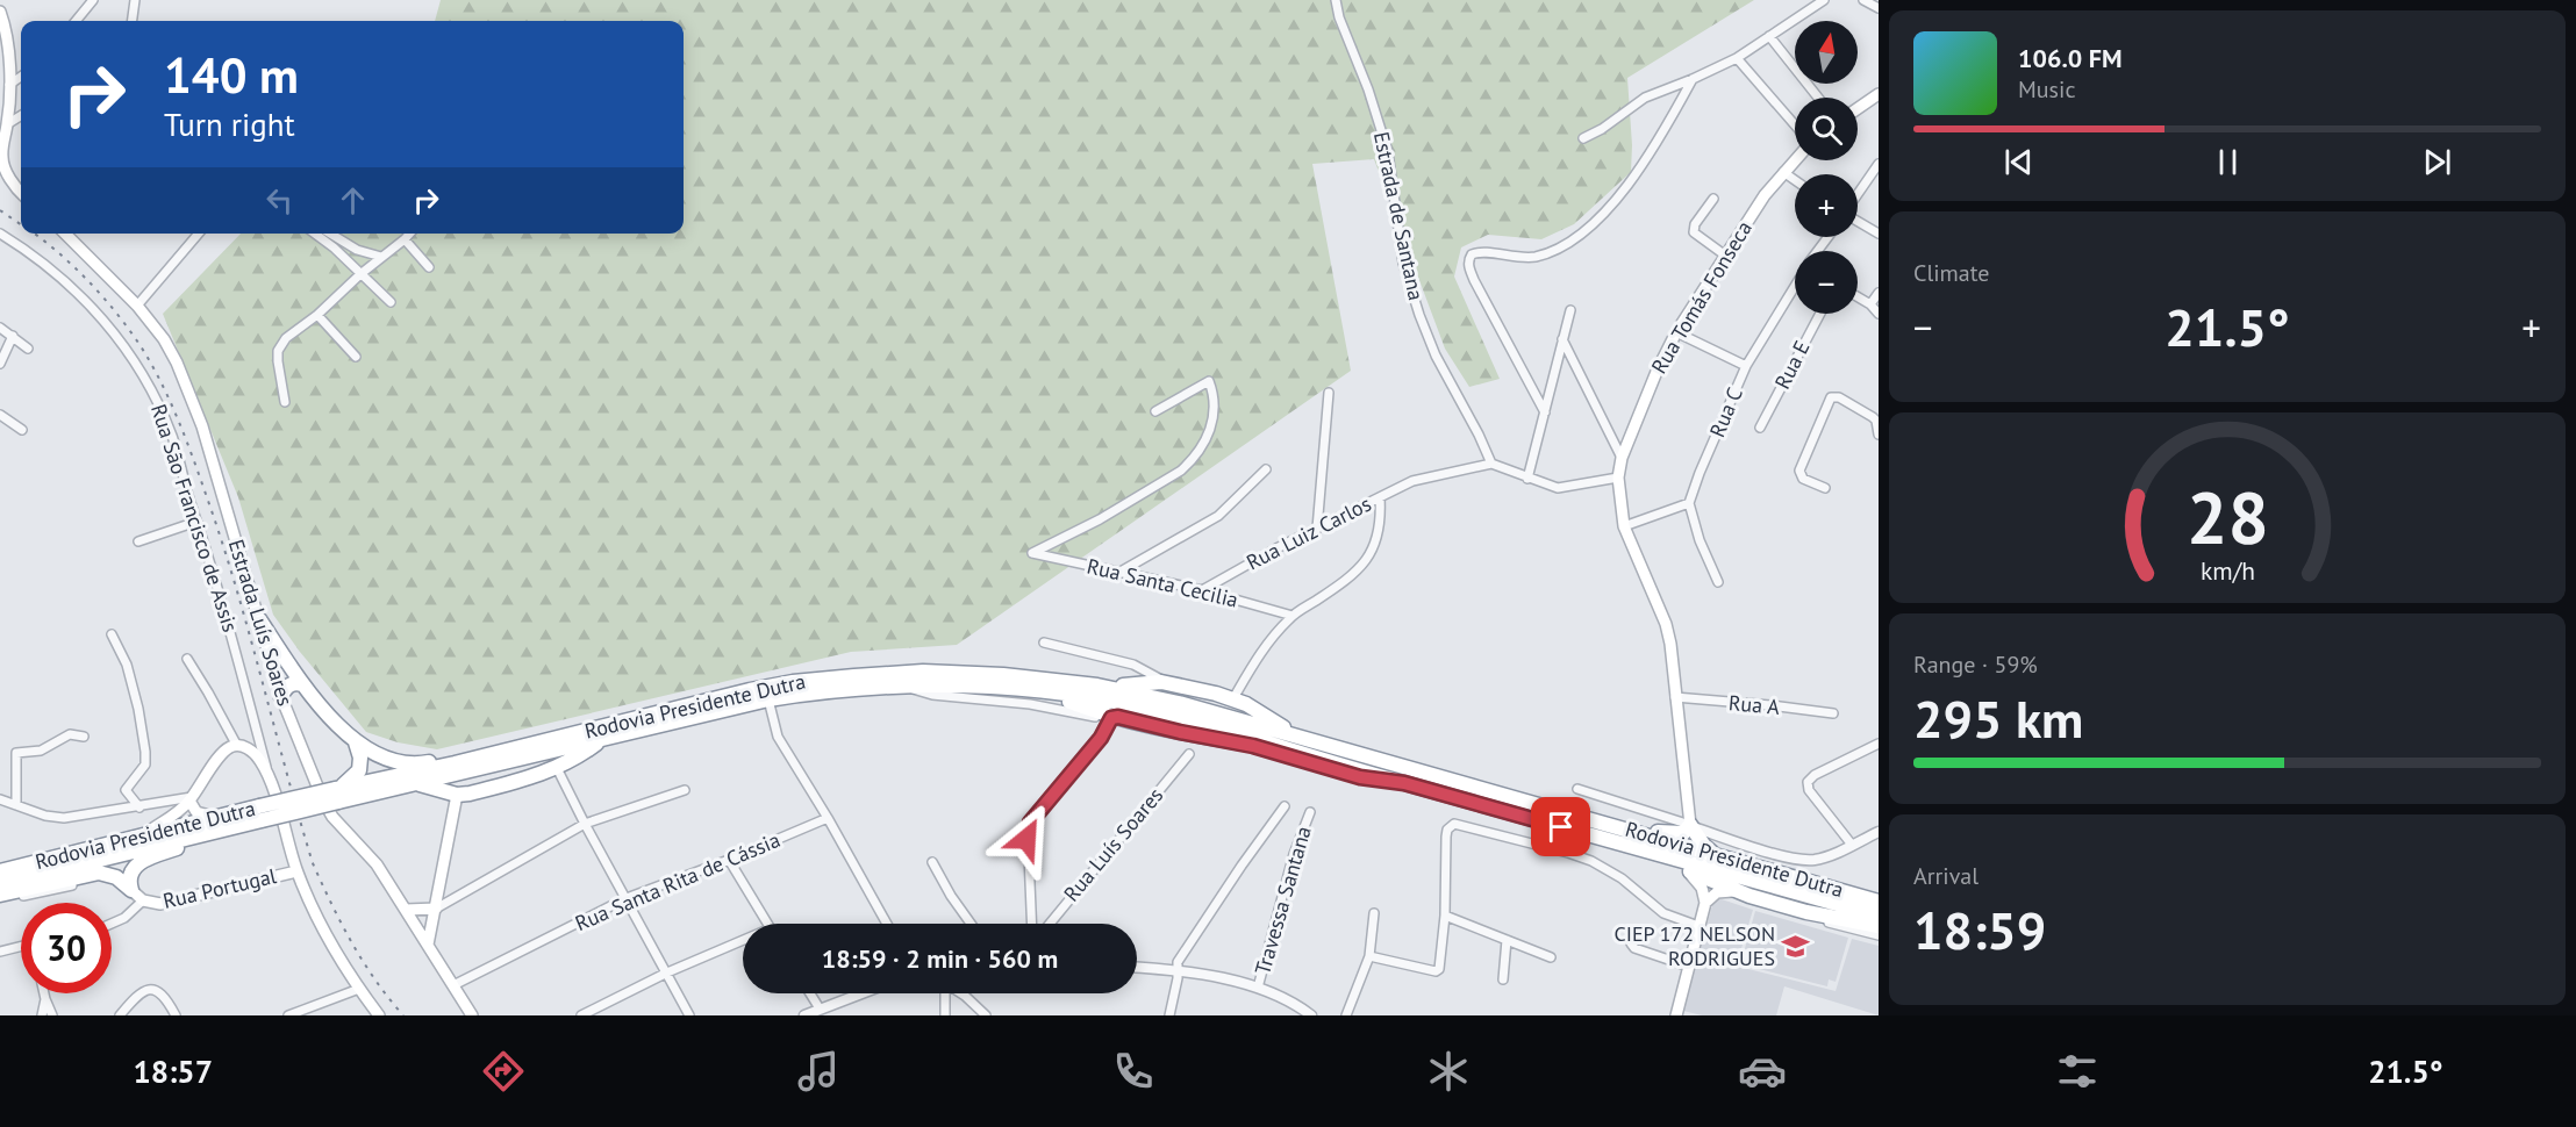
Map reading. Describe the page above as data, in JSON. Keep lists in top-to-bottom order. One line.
{"streets":{"highway":["Rodovia Presidente Dutra"],"main road":["Rua Tomás Fonseca","Estrada Luís Soares","Rua Portugal"],"street":["Estrada de Santana","Rua E","Rua C","Rua São Francisco de Assis","Rua Luiz Carlos","Rua Santa Cecilia","Rua A","Rua Luís Soares","Rua Santa Rita de Cássia","Travessa Santana"]},"crossings":[["Estrada de Santana","Rua Luiz Carlos"],["Rua Tomás Fonseca","Rua A"],["Rua Luiz Carlos","Rua Santa Cecilia"],["Estrada Luís Soares","Rua Santa Rita de Cássia"]],"places":{"school or university":["CIEP 172 NELSON RODRIGUES"]},"north":"top","page":{"map_buttons":["+","−"],"turn":["140 m","Turn right"],"song":["106.0 FM","Music"],"tile":["Climate",["Range · 59%","295 km"],["Arrival","18:59"]],"heat":["−","21.5°","+"],"limit":"30","trip":"18:59 · 2 min · 560 m","tabs":["18:57","21.5°"],"gauge":["28","km/h"]}}
